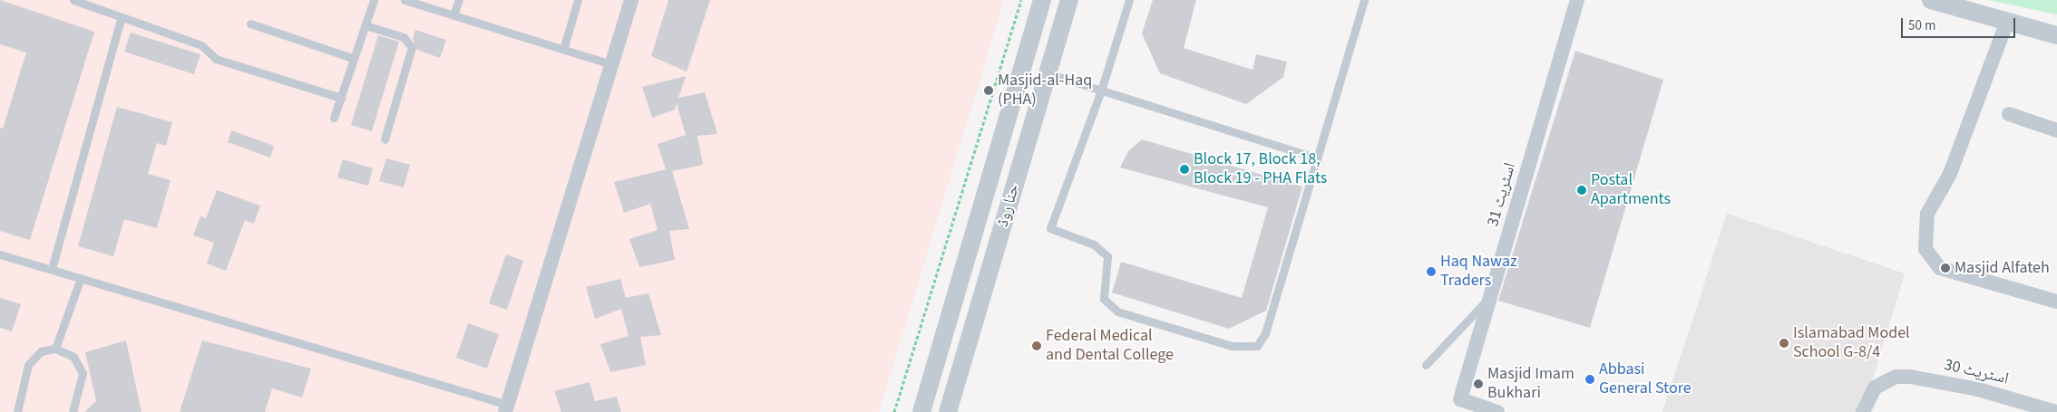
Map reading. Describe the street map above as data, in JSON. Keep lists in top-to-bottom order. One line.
{"streets":{"street":["اسٹریٹ 31","حنا روڈ","اسٹریٹ 30"]},"places":["Masjid-al-Haq (PHA)","Block 17, Block 18, Block 19 - PHA Flats","Postal Apartments","Masjid Alfateh","Haq Nawaz Traders","Islamabad Model School G-8/4","Federal Medical and Dental College","Abbasi General Store","Masjid Imam Bukhari"],"scale_bar":"50 m"}
